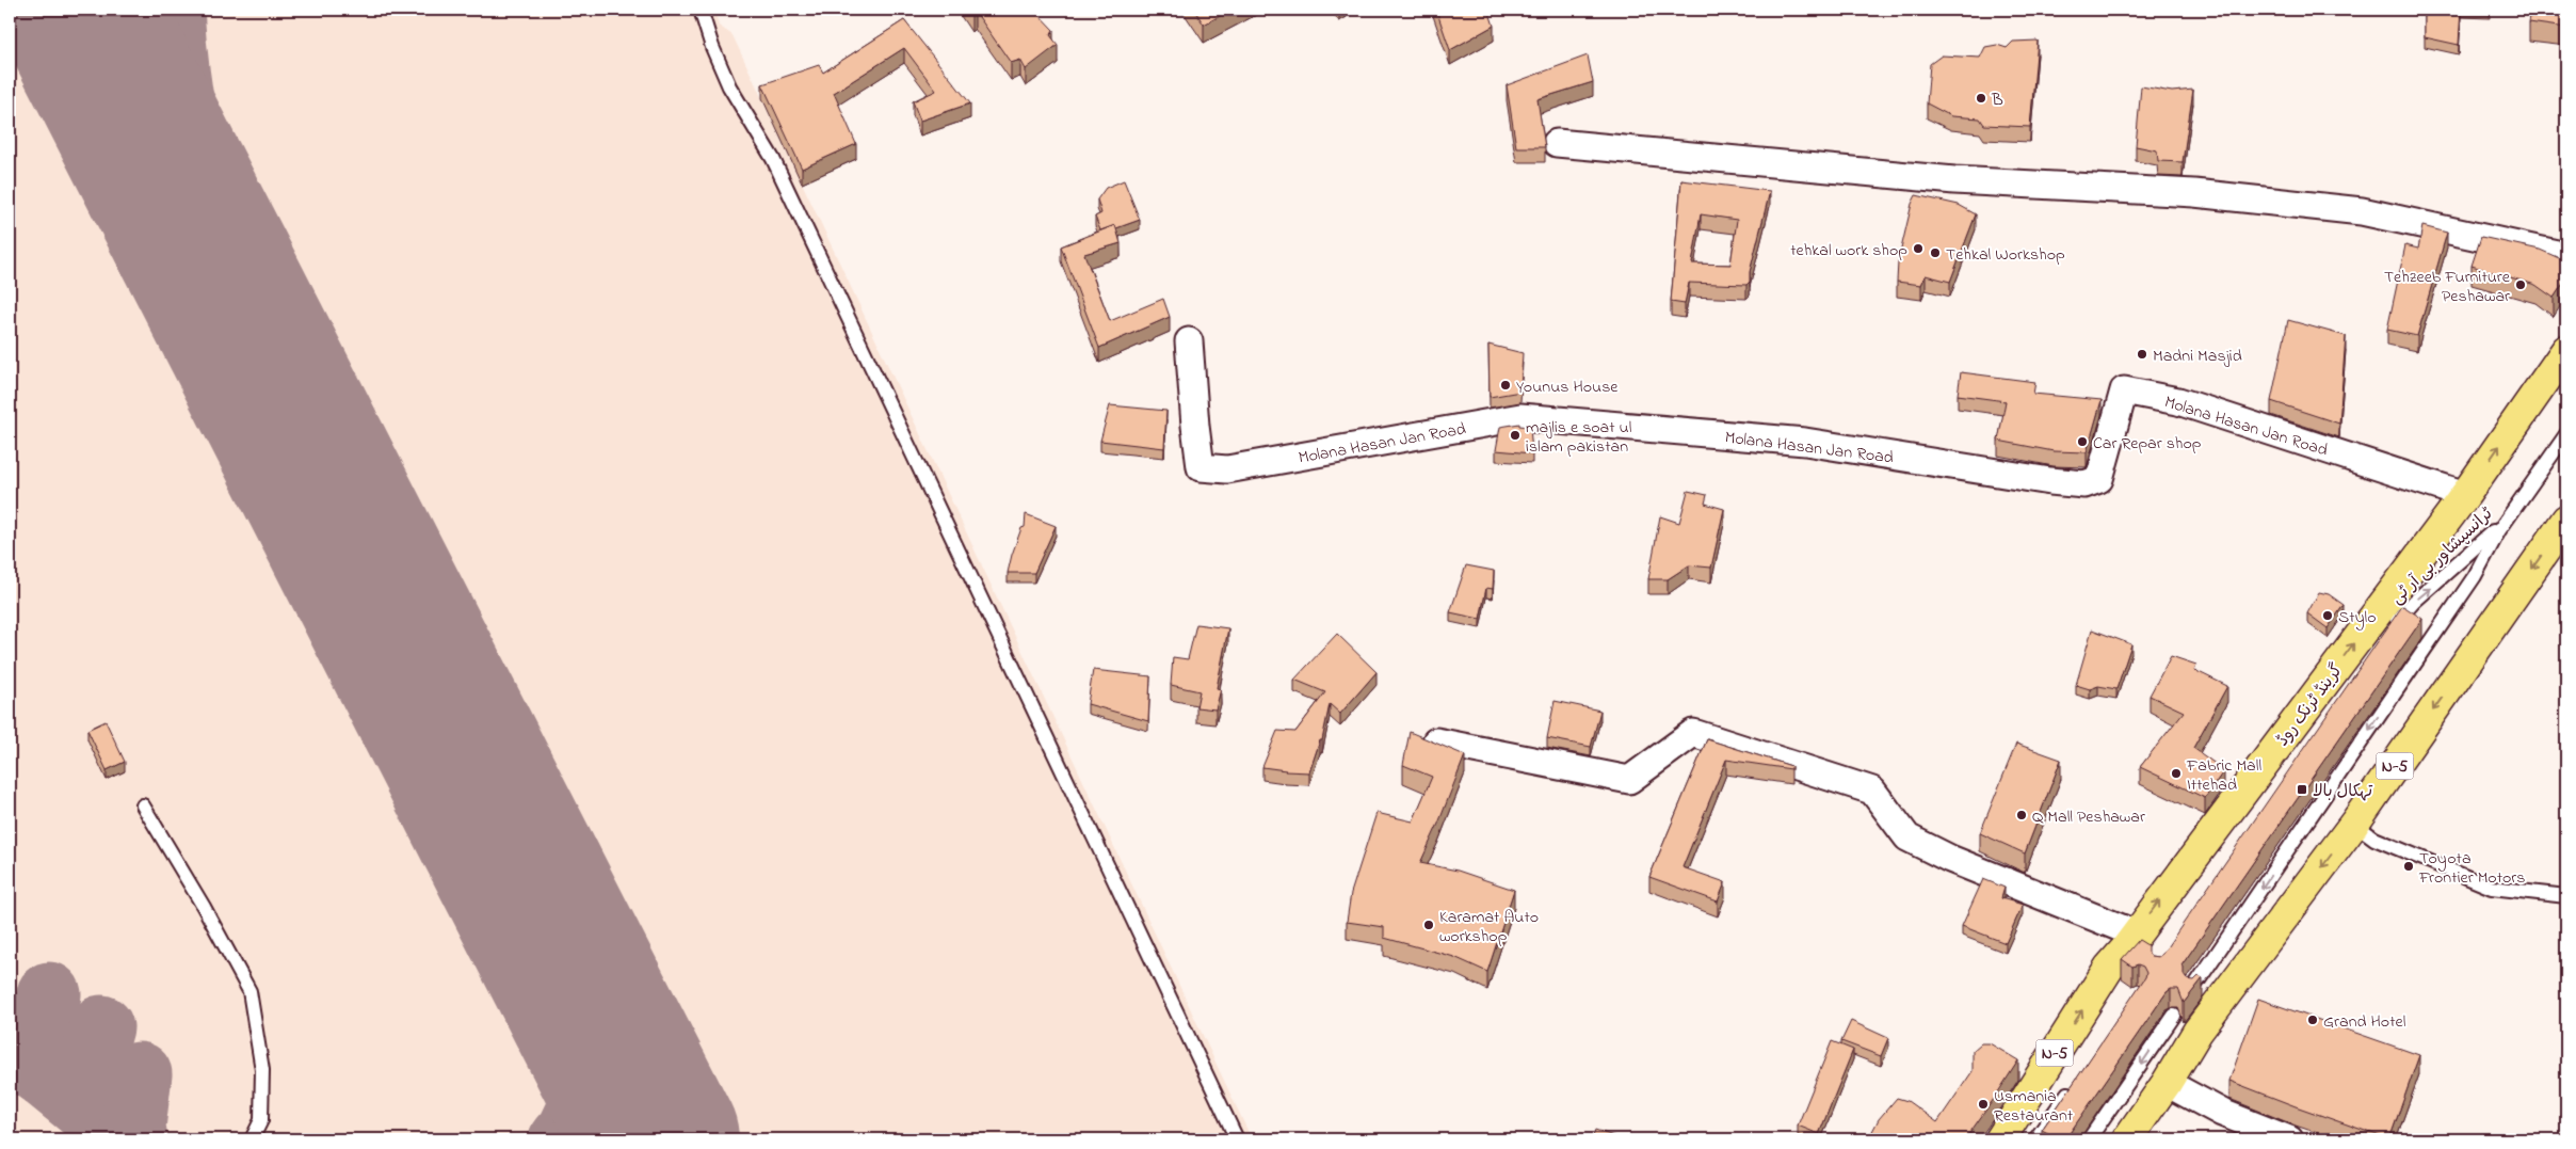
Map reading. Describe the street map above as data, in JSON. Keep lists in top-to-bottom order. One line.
{"streets":{"highway":["گرینڈ ٹرنک روڈ","N-5"],"street":["Molana Hasan Jan Road"],"lane":["ٹرانسپشاور بی آر ٹی"]},"crossings":[["Molana Hasan Jan Road","گرینڈ ٹرنک روڈ"]],"places":{"other":["B","tehkal work shop","Tehkal Workshop","Tehzeeb Furniture Peshawar","Madni Masjid","Younus House","majlis e soat ul islam pakistan","Car Repar shop","Stylo","Fabric Mall Ittehad","Q Mall Peshawar","Toyota Frontier Motors","Karamat Auto workshop","Grand Hotel","Usmania Restaurant"],"transit":["تہکال بالا"]}}
